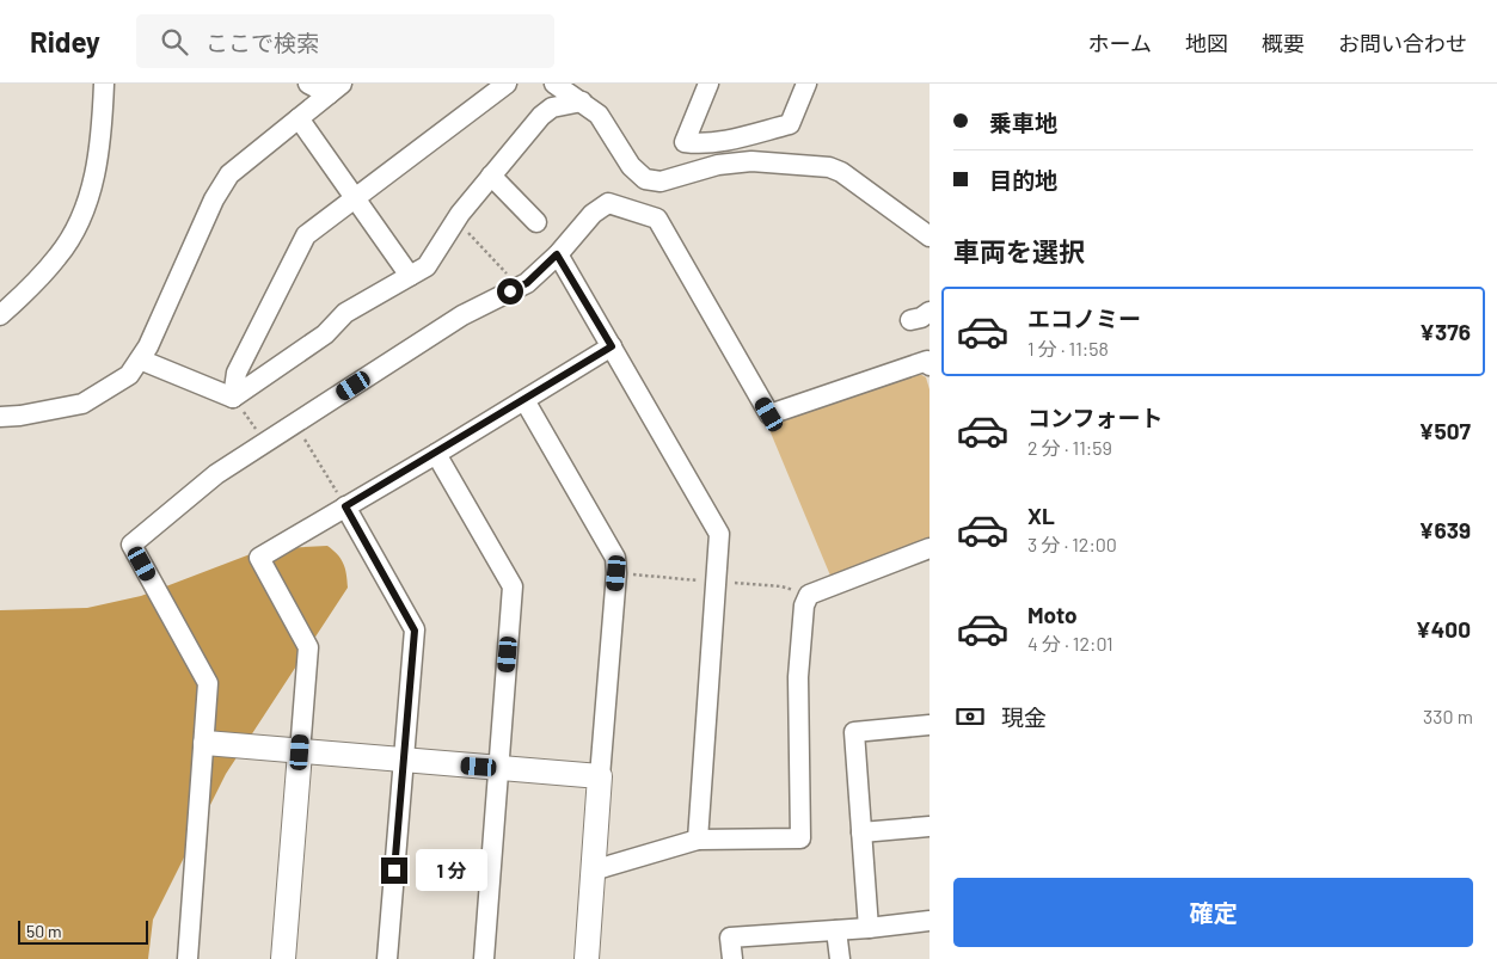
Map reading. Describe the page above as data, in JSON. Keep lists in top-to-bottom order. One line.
{"scale_bar":"50 m","page":{"header":"Ridey","search":"ここで検索","nav":["ホーム","地図","概要","お問い合わせ"],"banner":["乗車地","目的地"],"heading":"車両を選択","list":[{"name":"エコノミー","note":"1 分 · 11:58","value":"¥376"},{"name":"コンフォート","note":"2 分 · 11:59","value":"¥507"},{"name":"XL","note":"3 分 · 12:00","value":"¥639"},{"name":"Moto","note":"4 分 · 12:01","value":"¥400"}],"pay":["現金","330 m"],"bubble":"1 分","buttons":"確定","scale":"50 m"}}
